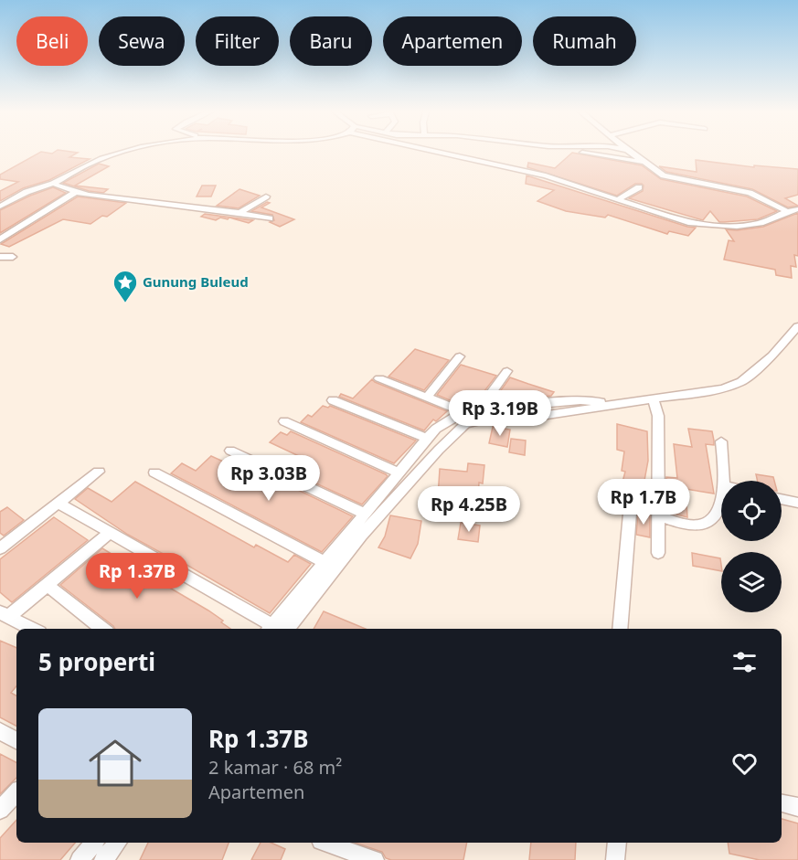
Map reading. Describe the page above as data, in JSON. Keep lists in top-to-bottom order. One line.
{"places":{"place":["Gunung Buleud"]},"page":{"chip":["Beli","Sewa","Filter","Baru","Apartemen","Rumah"],"price":["Rp 3.19B","Rp 3.03B","Rp 1.7B","Rp 4.25B","Rp 1.37B"],"heading":"5 properti","list":[{"name":"Rp 1.37B","note":"2 kamar · 68 m² · Apartemen"}]}}
